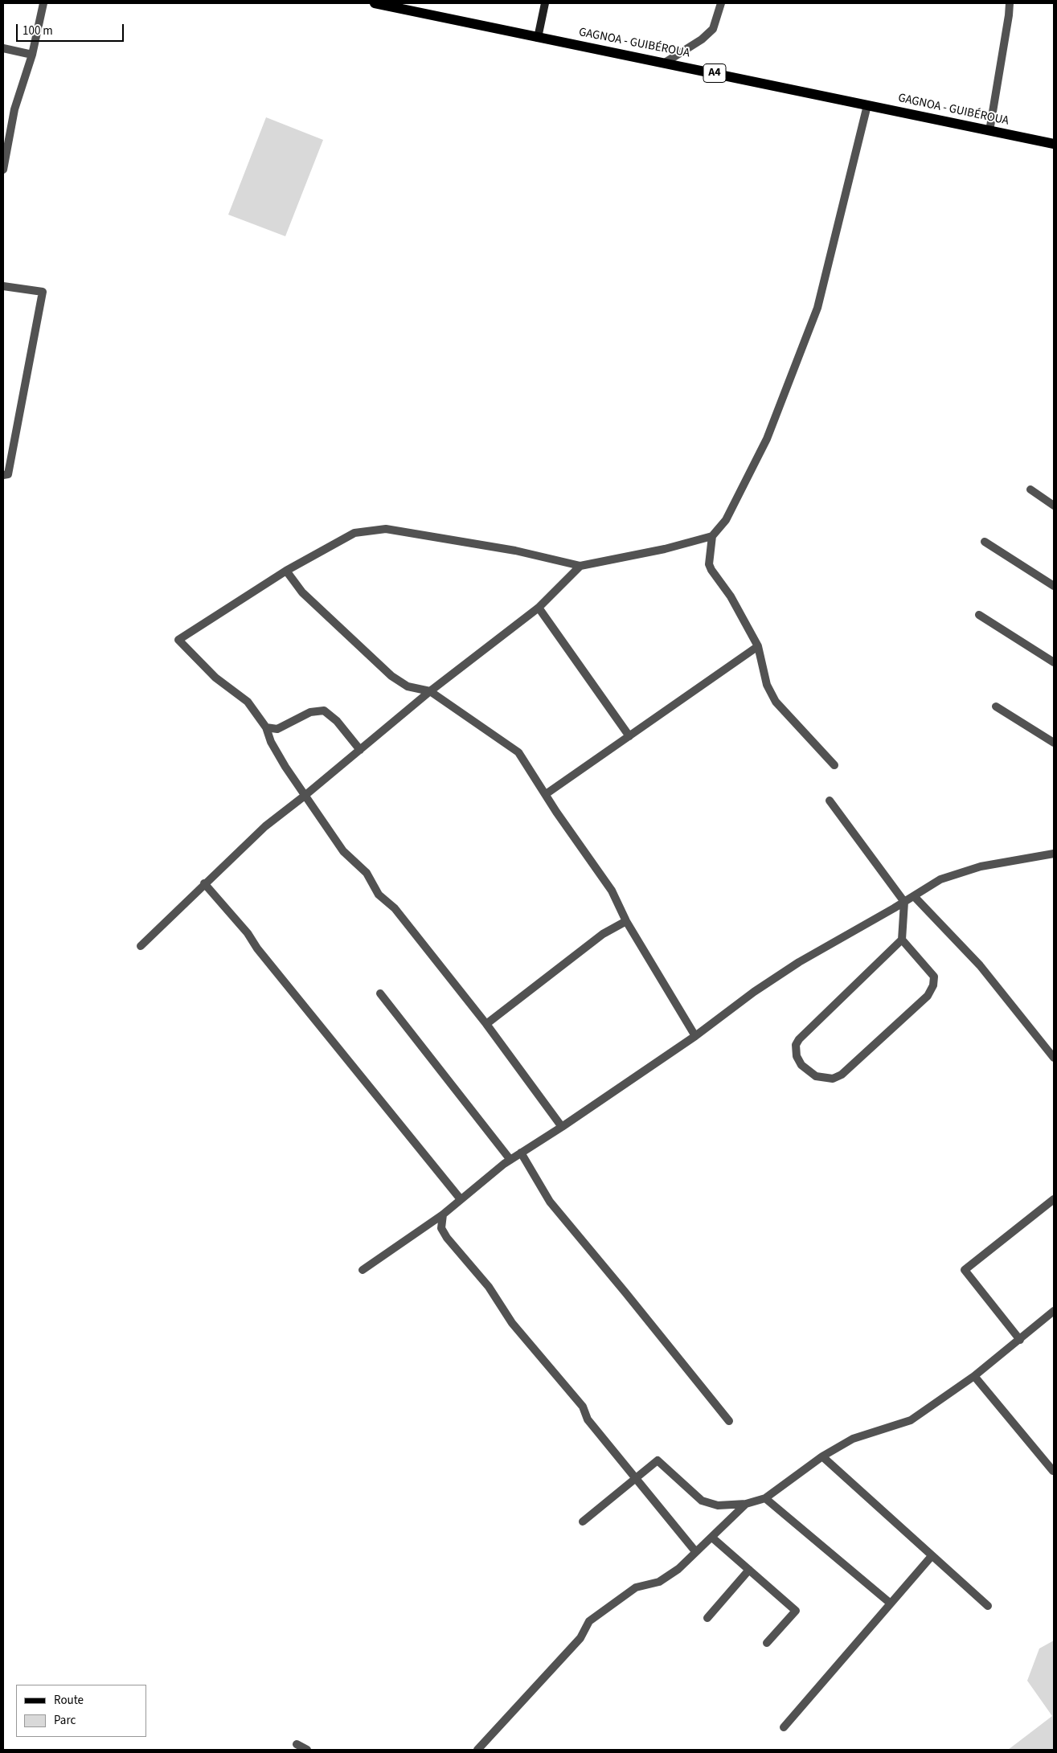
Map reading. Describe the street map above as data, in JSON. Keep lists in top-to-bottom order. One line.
{"streets":{"main road":["GAGNOA - GUIBÉROUA","A4"]},"legend":["Route","Parc"],"scale_bar":"100 m"}
